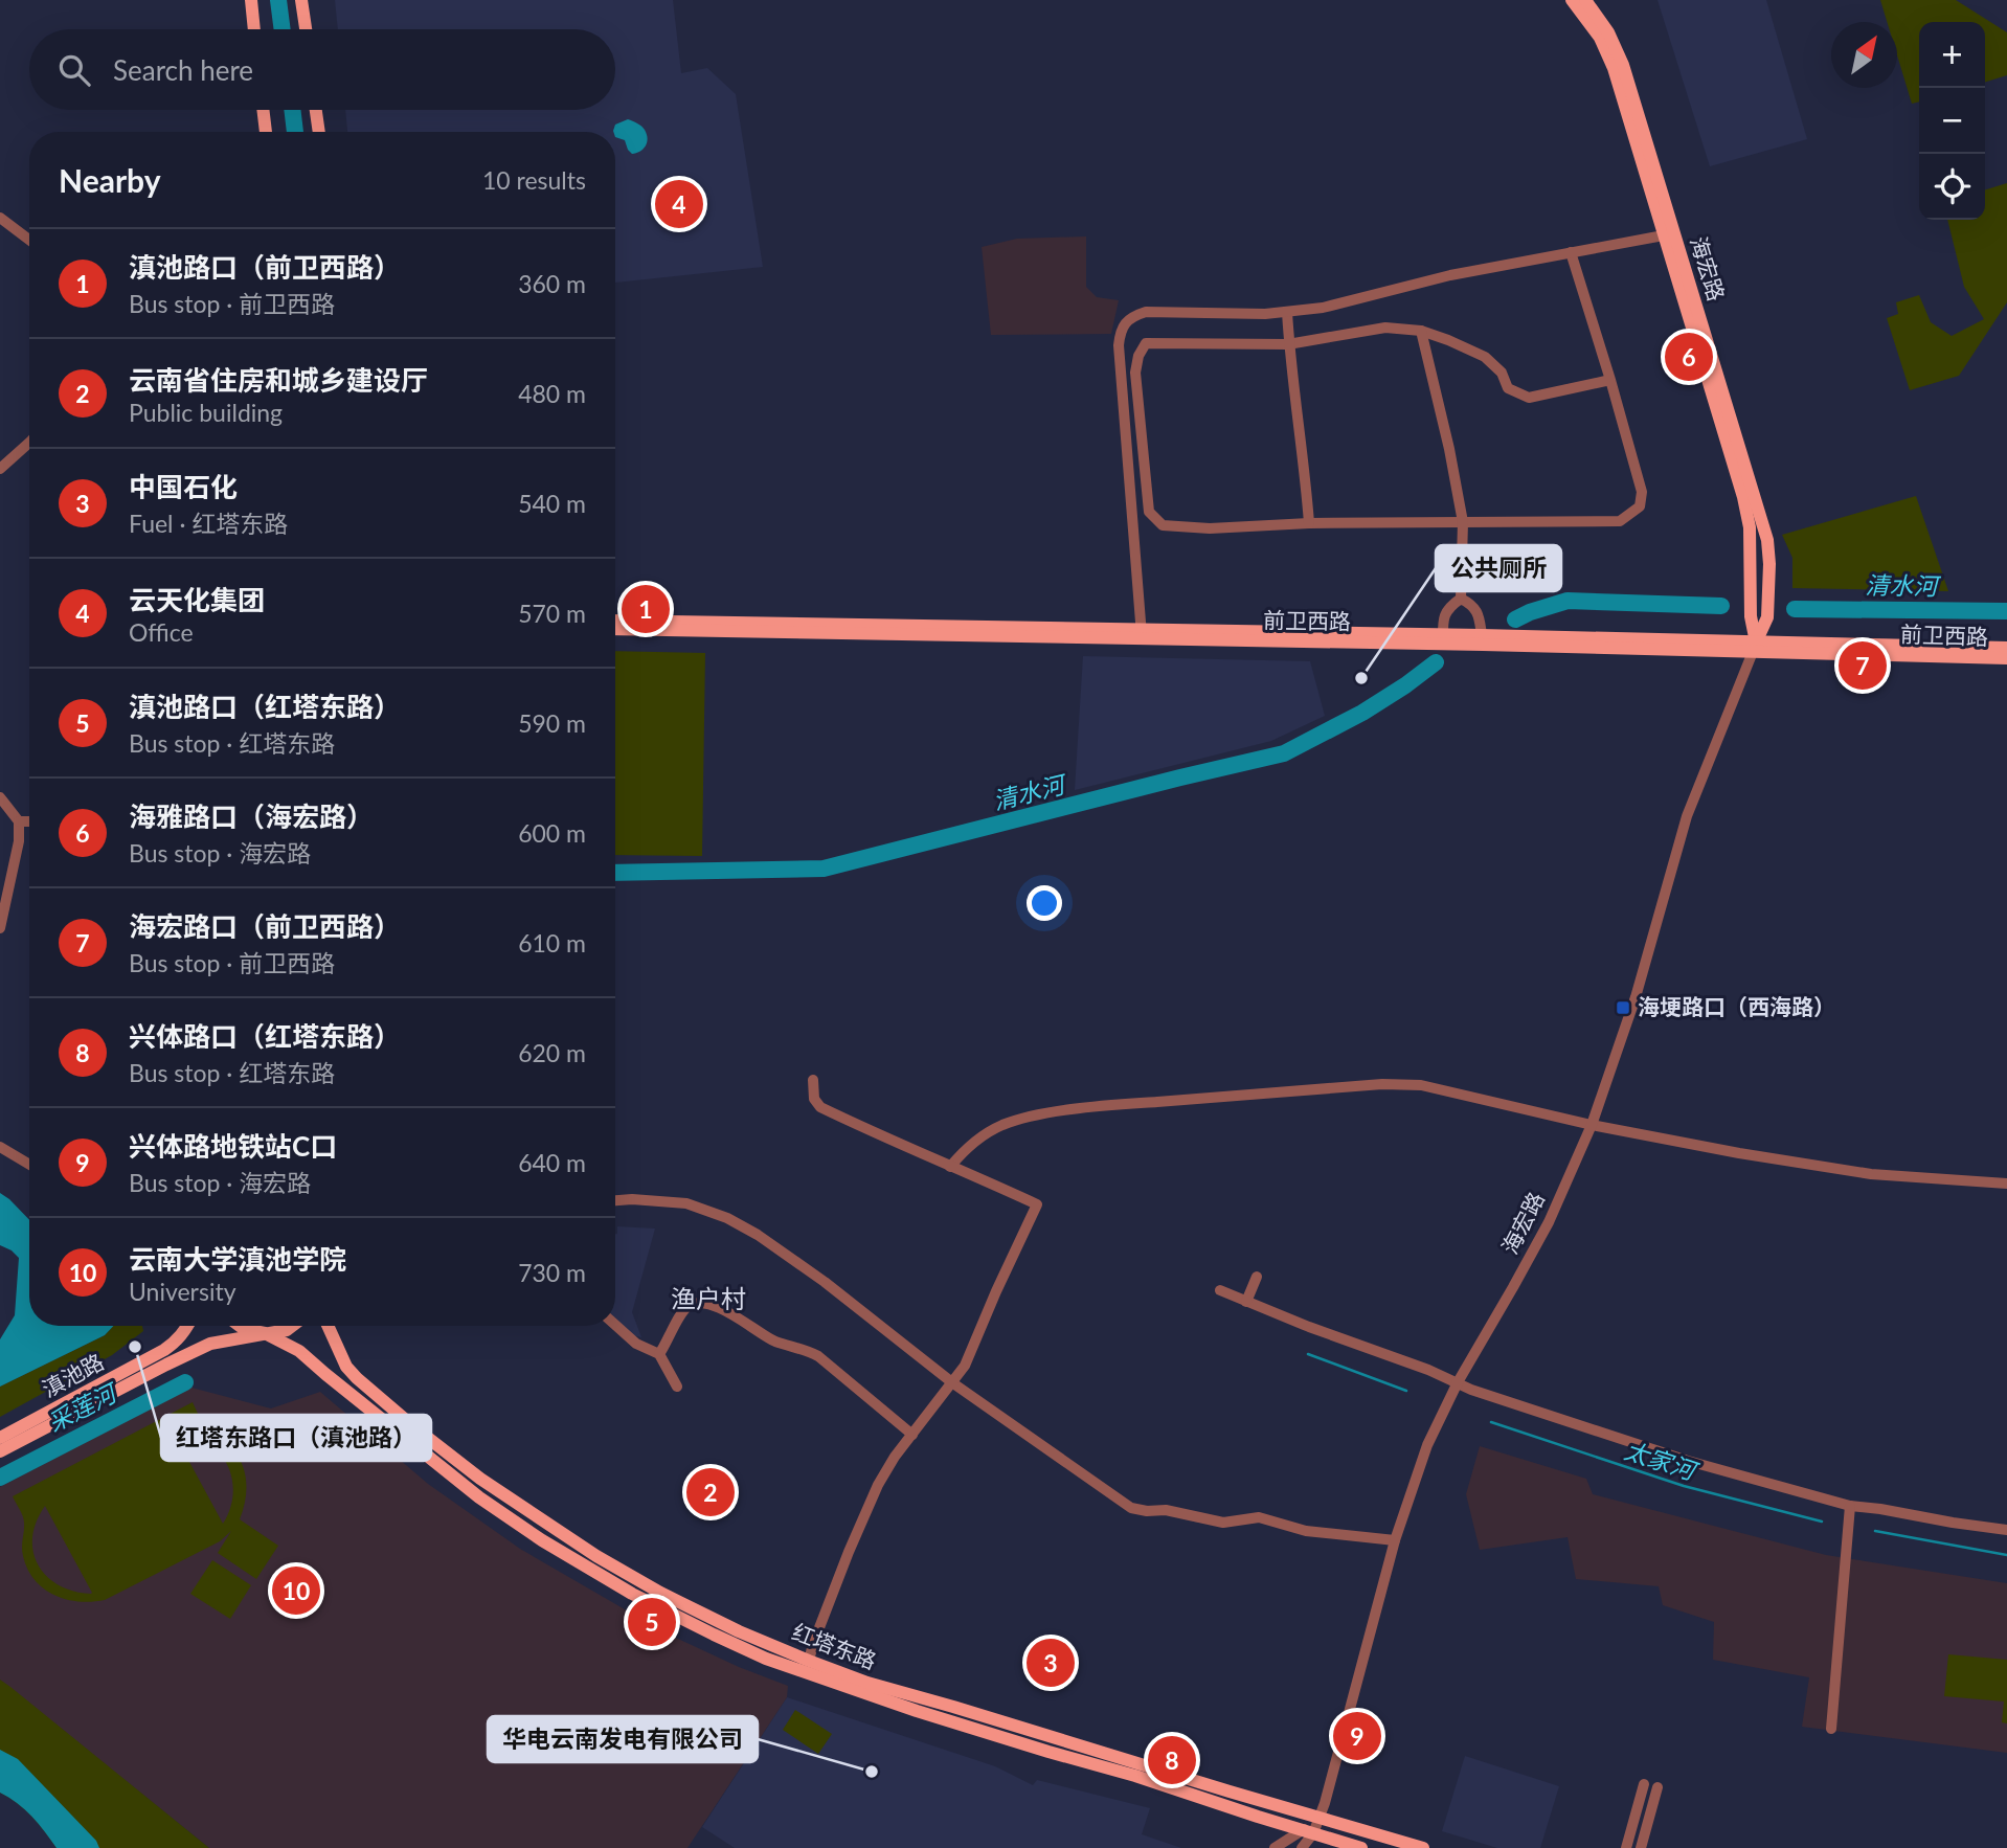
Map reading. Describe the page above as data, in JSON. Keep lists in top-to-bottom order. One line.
{"streets":{"main road":["海宏路","前卫西路","滇池路","红塔东路"]},"crossings":[["海宏路","前卫西路"],["海宏路","红塔东路"],["滇池路","红塔东路"]],"districts":["渔户村"],"water":["清水河","采莲河","太家河"],"places":{"other":["公共厕所","红塔东路口（滇池路）","华电云南发电有限公司"],"transit":["海埂路口（西海路）"]},"north":"top right","page":{"map_buttons":["+","−"],"search":"Search here","heading":["Nearby","10 results"],"pins":["4","6","1","7","2","10","5","3","9","8"],"list":[{"mark":"1","name":"滇池路口（前卫西路）","note":"Bus stop · 前卫西路","value":"360 m"},{"mark":"2","name":"云南省住房和城乡建设厅","note":"Public building","value":"480 m"},{"mark":"3","name":"中国石化","note":"Fuel · 红塔东路","value":"540 m"},{"mark":"4","name":"云天化集团","note":"Office","value":"570 m"},{"mark":"5","name":"滇池路口（红塔东路）","note":"Bus stop · 红塔东路","value":"590 m"},{"mark":"6","name":"海雅路口（海宏路）","note":"Bus stop · 海宏路","value":"600 m"},{"mark":"7","name":"海宏路口（前卫西路）","note":"Bus stop · 前卫西路","value":"610 m"},{"mark":"8","name":"兴体路口（红塔东路）","note":"Bus stop · 红塔东路","value":"620 m"},{"mark":"9","name":"兴体路地铁站C口","note":"Bus stop · 海宏路","value":"640 m"},{"mark":"10","name":"云南大学滇池学院","note":"University","value":"730 m"}]}}
